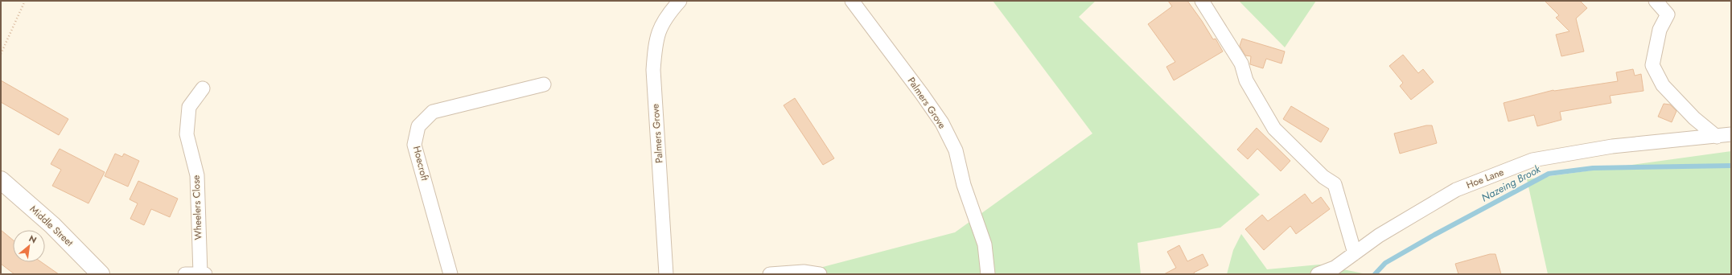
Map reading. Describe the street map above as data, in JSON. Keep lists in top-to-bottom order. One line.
{"streets":{"street":["Palmers Grove","Hoecroft","Hoe Lane","Wheelers Close","Middle Street"]},"water":["Nazeing Brook"],"north":"top right"}
